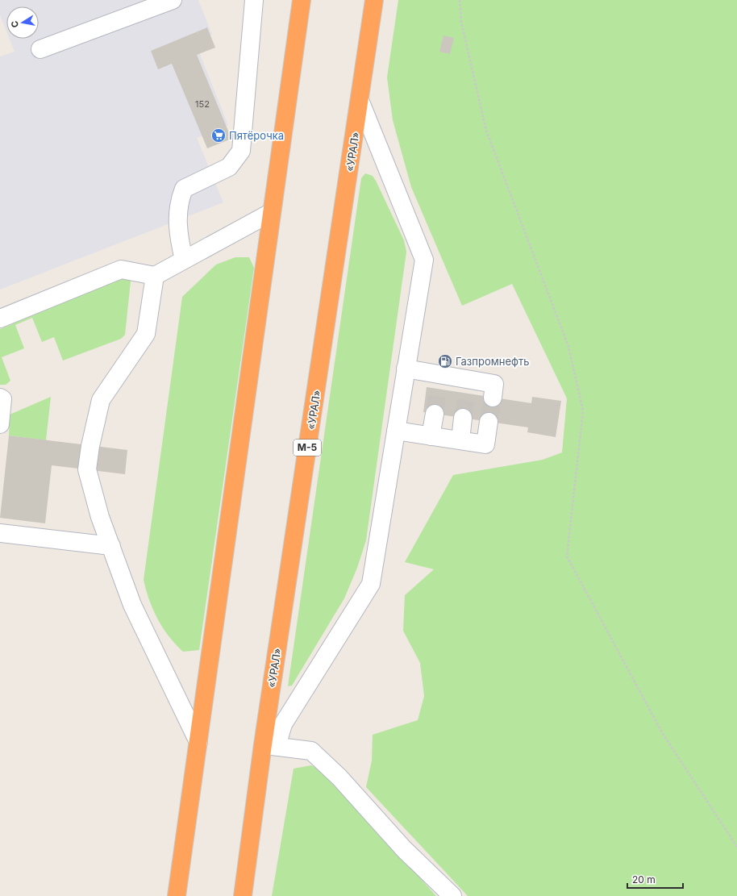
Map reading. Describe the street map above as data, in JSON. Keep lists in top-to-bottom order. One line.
{"streets":{"highway":["«УРАЛ»","М-5"]},"places":{"supermarket":["Пятёрочка"],"fuel station":["Газпромнефть"]},"house_numbers":["152"],"scale_bar":"20 m","north":"left"}
